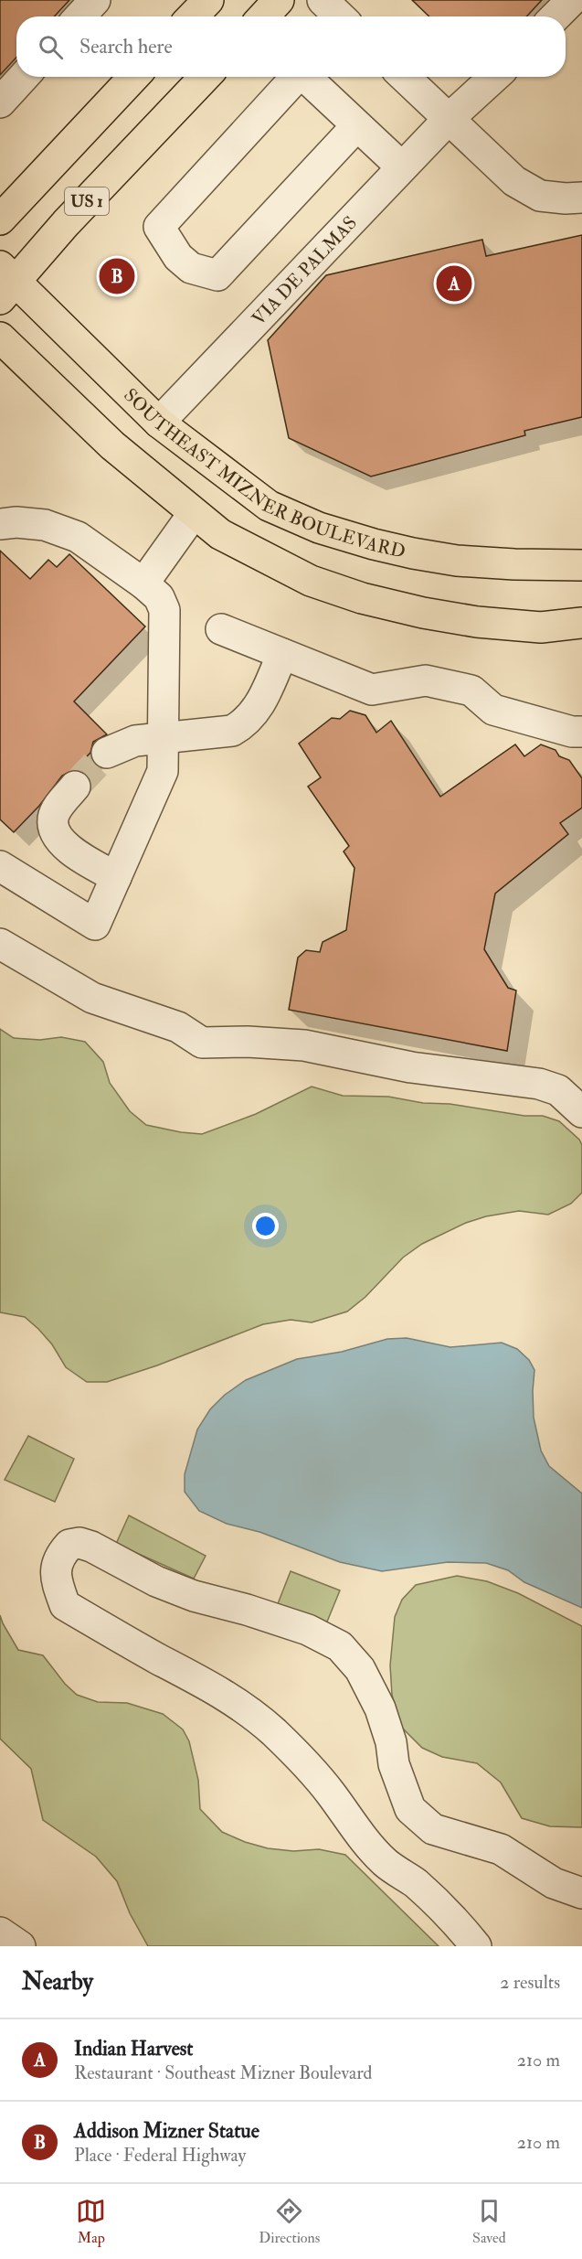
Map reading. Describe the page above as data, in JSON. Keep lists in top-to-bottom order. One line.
{"streets":{"main road":["US 1","SOUTHEAST MIZNER BOULEVARD"],"lane":["VIA DE PALMAS"]},"crossings":[["US 1","SOUTHEAST MIZNER BOULEVARD"],["VIA DE PALMAS","SOUTHEAST MIZNER BOULEVARD"]],"page":{"search":"Search here","pins":["B","A"],"heading":["Nearby","2 results"],"list":[{"mark":"A","name":"Indian Harvest","note":"Restaurant · Southeast Mizner Boulevard","value":"210 m"},{"mark":"B","name":"Addison Mizner Statue","note":"Place · Federal Highway","value":"210 m"}],"nav":["Map","Directions","Saved"]}}
